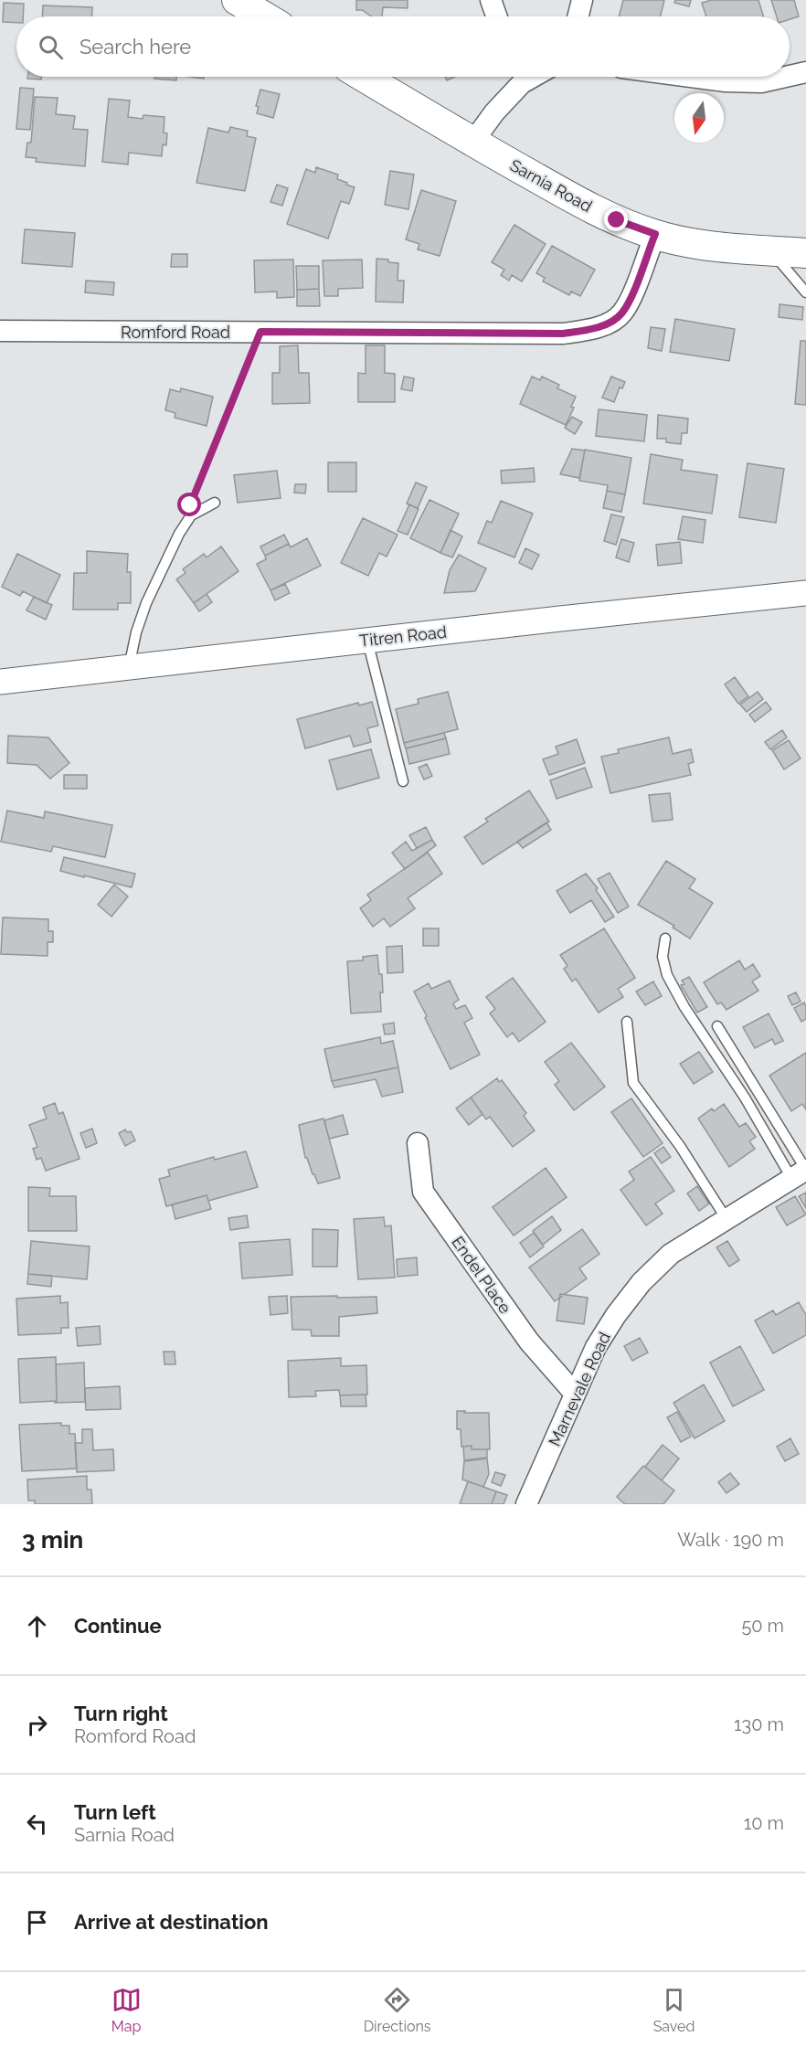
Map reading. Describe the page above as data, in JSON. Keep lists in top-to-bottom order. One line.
{"streets":{"main road":["Sarnia Road"],"street":["Romford Road","Titren Road","Endel Place","Marnevale Road"]},"crossings":[["Sarnia Road","Romford Road"],["Endel Place","Marnevale Road"]],"north":"bottom","page":{"search":"Search here","heading":["3 min","Walk · 190 m"],"list":[["Continue","50 m"],["Turn right","Romford Road","130 m"],["Turn left","Sarnia Road","10 m"],"Arrive at destination"],"nav":["Map","Directions","Saved"]}}
